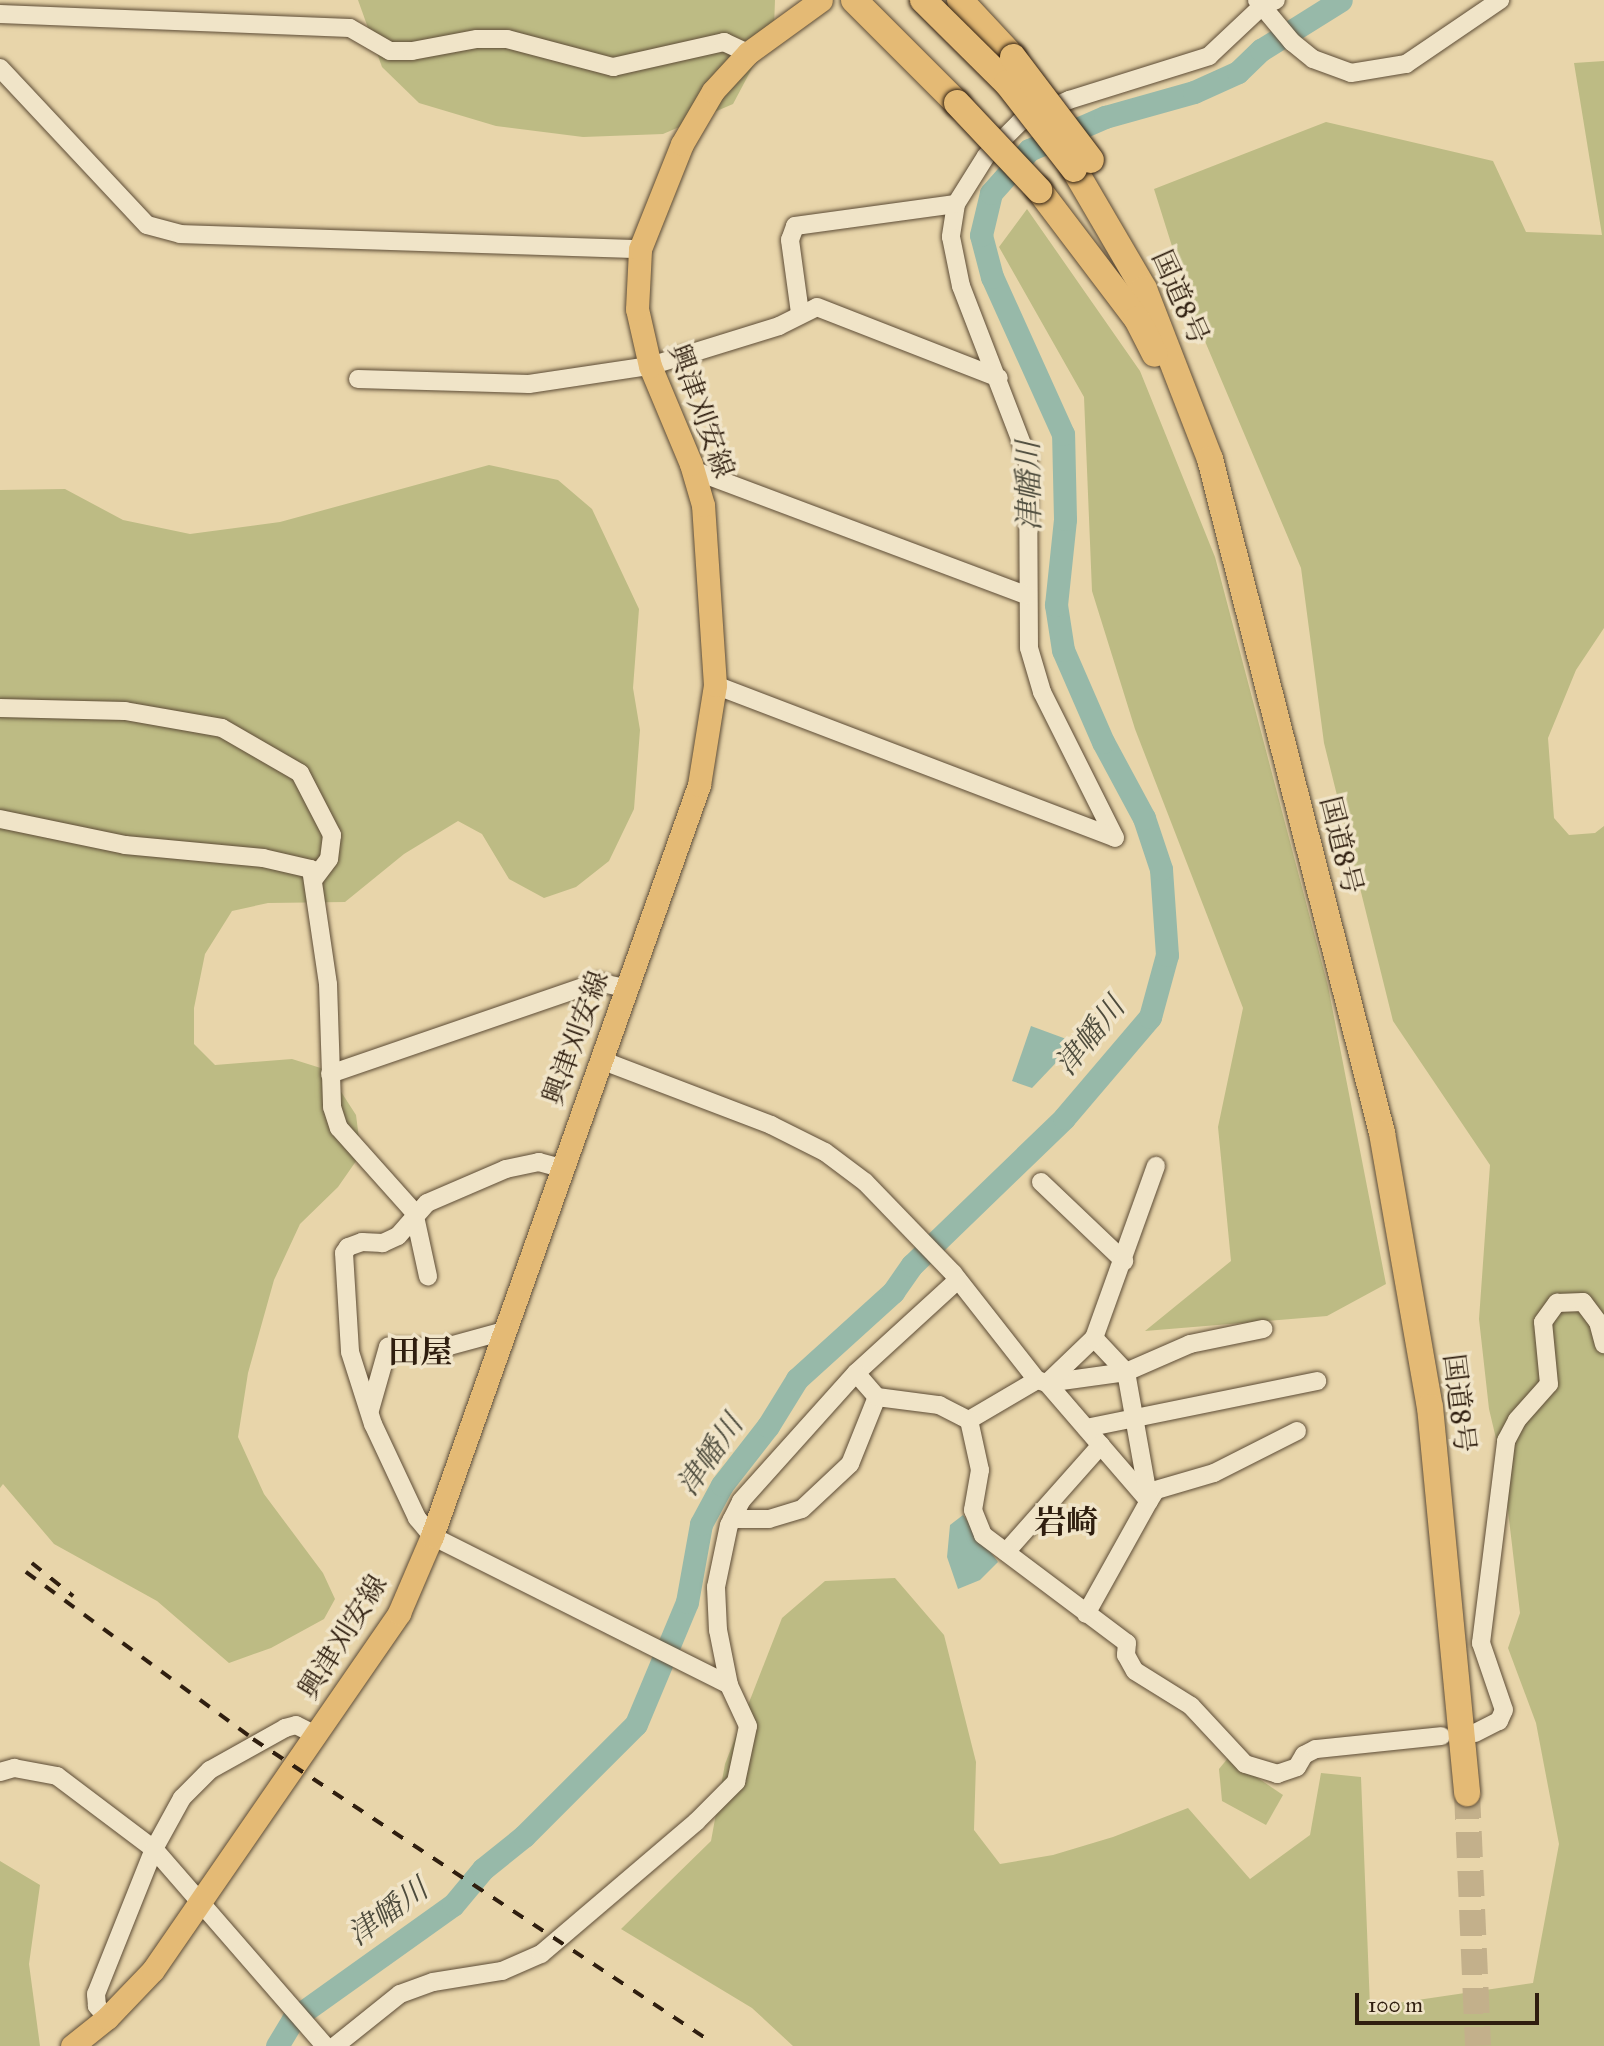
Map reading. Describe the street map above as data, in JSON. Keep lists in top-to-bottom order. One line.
{"streets":{"highway":["国道8号"],"main road":["興津刈安線"]},"districts":["田屋","岩崎"],"water":["津幡川"],"scale_bar":"100 m"}
